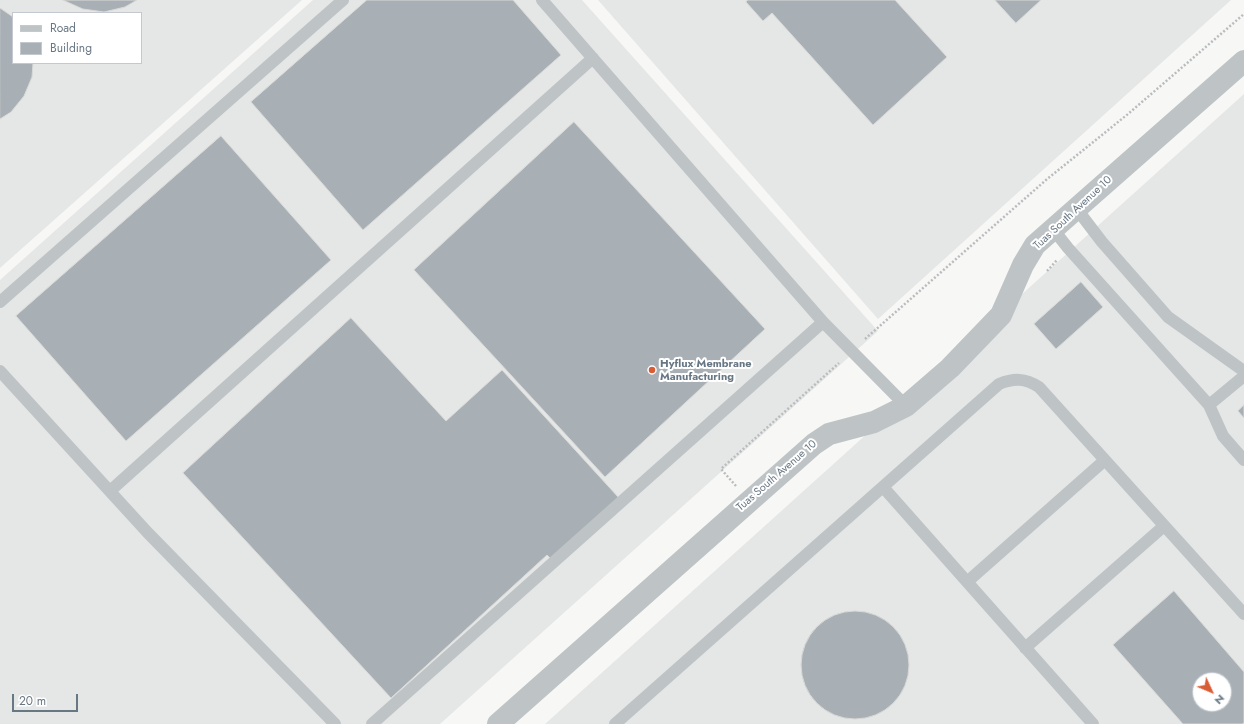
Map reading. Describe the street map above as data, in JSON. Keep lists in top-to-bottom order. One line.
{"streets":{"street":["Tuas South Avenue 10"]},"places":["Hyflux Membrane Manufacturing"],"legend":["Road","Building"],"scale_bar":"20 m","north":"bottom right"}
